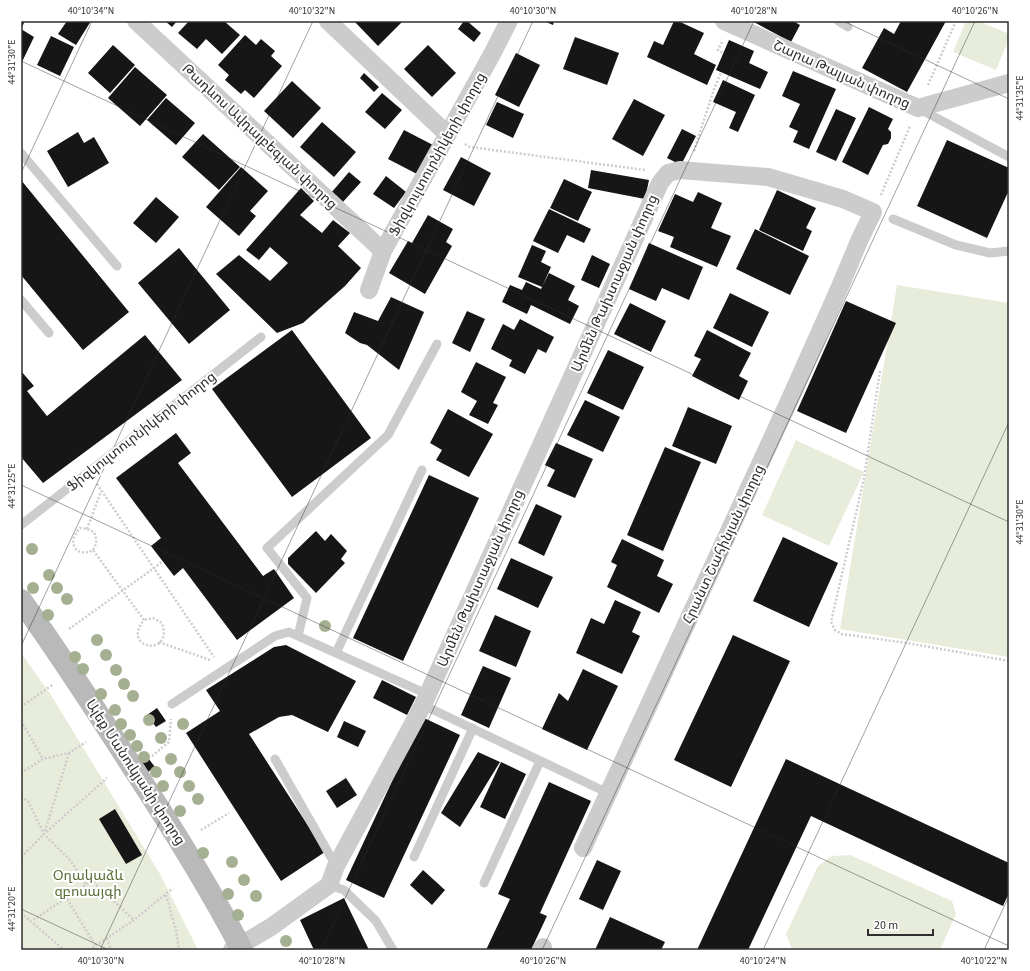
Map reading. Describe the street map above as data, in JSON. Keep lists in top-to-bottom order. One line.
{"streets":{"street":["Շարա Թալյան փողոց","Թադևոս Ավդալբեգյան փողոց","Ֆիզկուլտուրնիկերի փողոց","Արմեն Թախտաջյան փողոց","Հրանտ Շահինյան փողոց","Ալեք Մանուկյանի փողոց"]},"crossings":[["Թադևոս Ավդալբեգյան փողոց","Ֆիզկուլտուրնիկերի փողոց"]],"parks":["Օղակաձև զբոսայգի"],"scale_bar":"20 m","coordinates":["40°10'34\"N","40°10'32\"N","40°10'30\"N","40°10'28\"N","40°10'26\"N","44°31'30\"E","44°31'35\"E","44°31'25\"E","44°31'20\"E","40°10'24\"N","40°10'22\"N"]}
